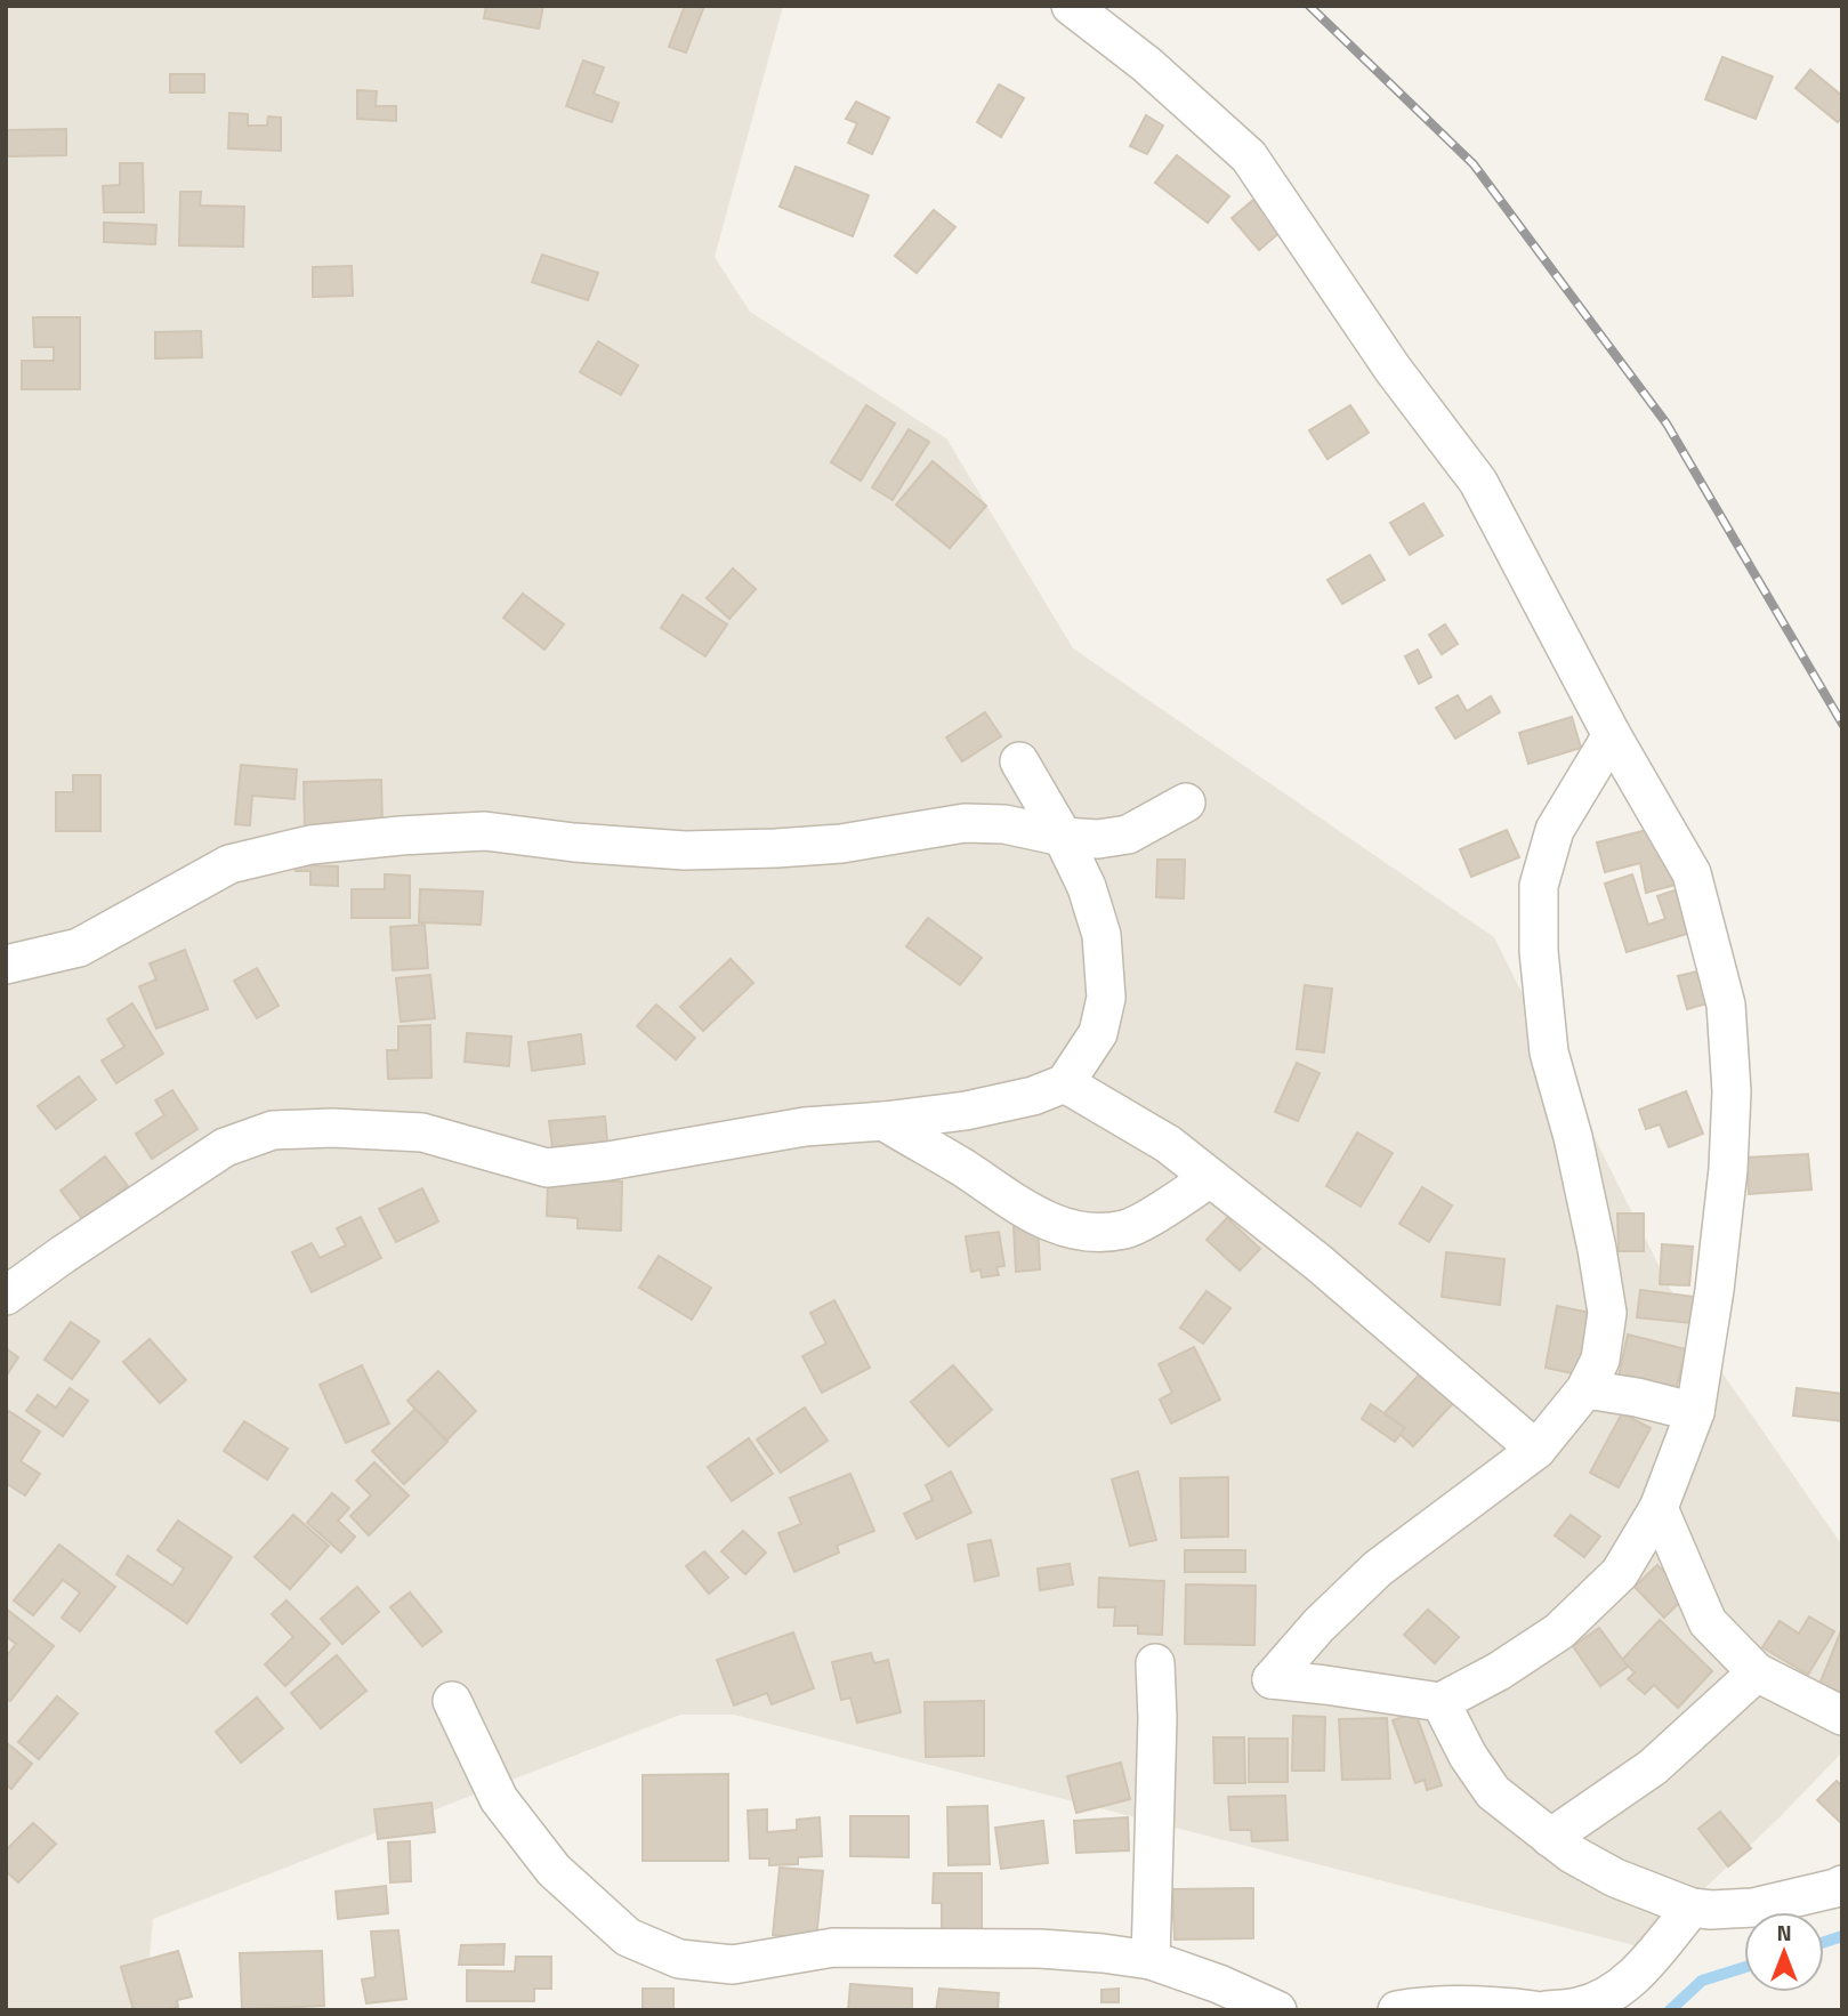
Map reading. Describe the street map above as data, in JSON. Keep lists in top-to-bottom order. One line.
{"north":"top"}
